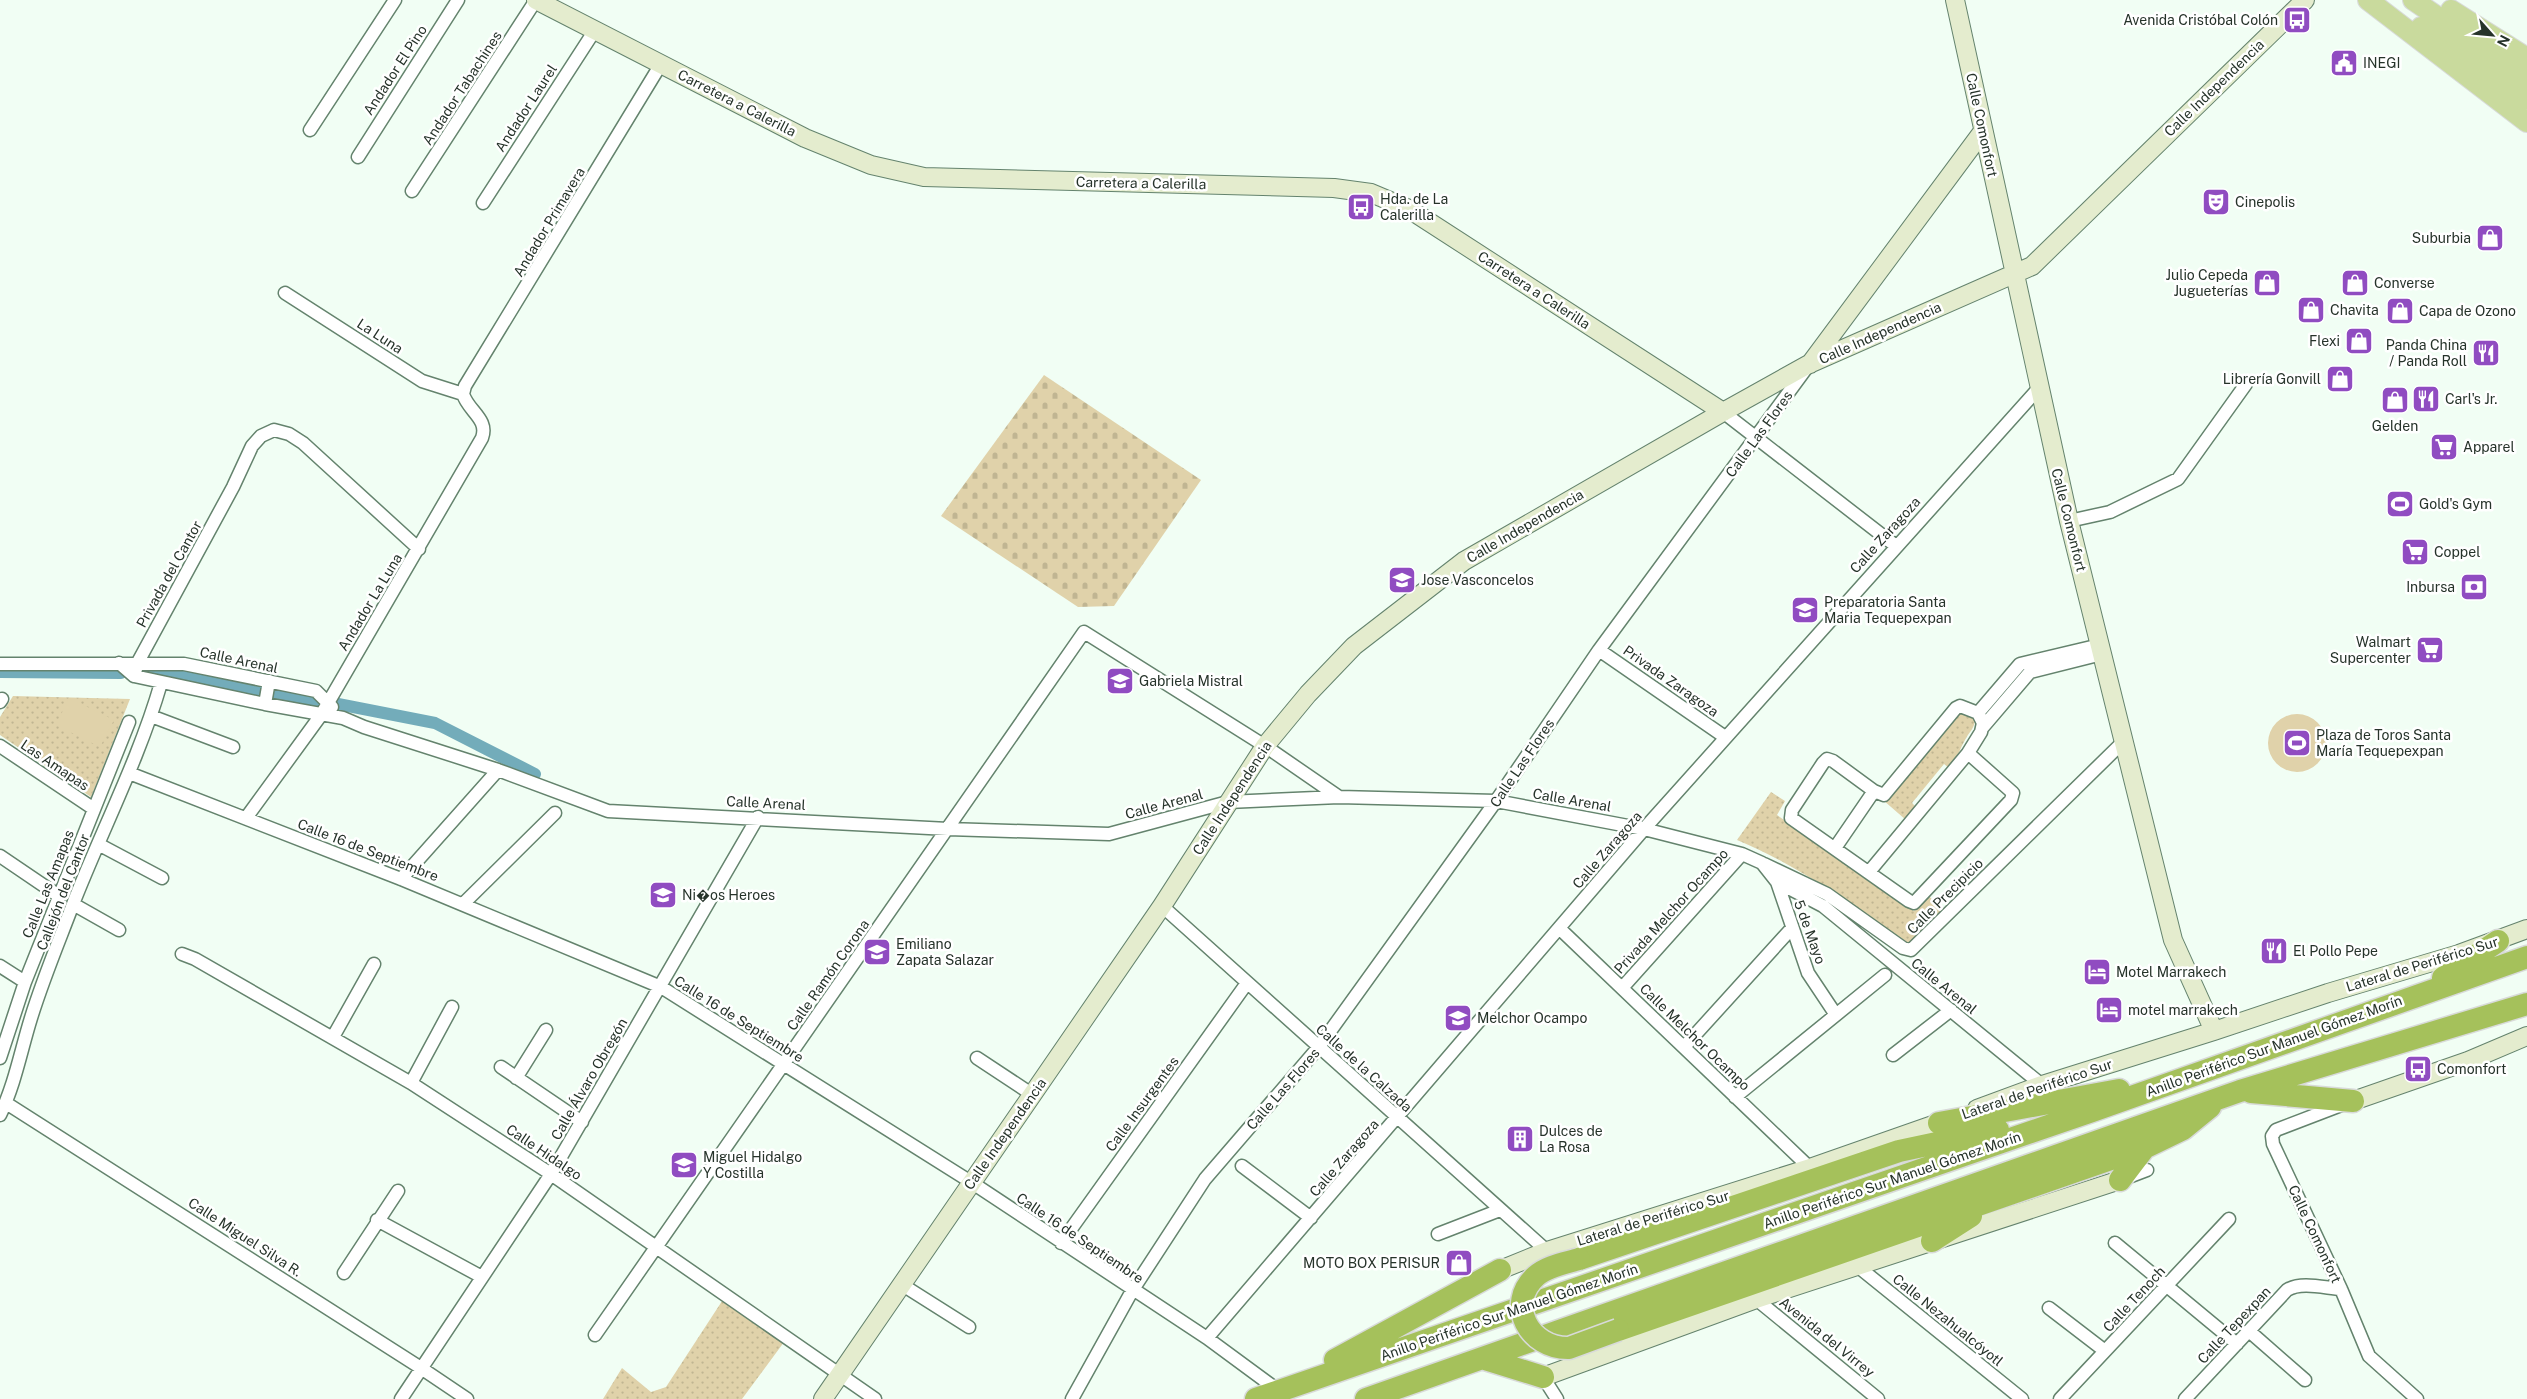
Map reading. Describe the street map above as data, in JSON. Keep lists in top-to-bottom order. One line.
{"streets":{"highway":["Anillo Periférico Sur Manuel Gómez Morín"],"street":["Andador El Pino","Andador Tabachines","Calle Independencia","Carretera a Calerilla","Andador Laurel","Calle Comonfort","Andador Primavera","La Luna","Calle Las Flores","Calle Zaragoza","Privada del Cantor","Andador La Luna","Calle Arenal","Privada Zaragoza","Las Amapas","Calle 16 de Septiembre","Calle Las Amapas","Callejón del Cantor","Calle Precipicio","Privada Melchor Ocampo","5 de Mayo","Lateral de Periférico Sur","Calle Ramón Corona","Calle Melchor Ocampo","Calle de la Calzada","Calle Álvaro Obregón","Calle Insurgentes","Calle Hidalgo","Calle Miguel Silva R.","Calle Tenoch","Calle Nezahualcóyotl","Calle Tepexpan","Avenida del Virrey"]},"crossings":[["Andador Tabachines","Carretera a Calerilla"],["Calle Independencia","Carretera a Calerilla"],["Calle Independencia","Calle Comonfort"],["Calle Independencia","Calle Las Flores"],["Calle Independencia","Calle Arenal"],["Calle Independencia","Calle 16 de Septiembre"],["Calle Independencia","Calle Ramón Corona"],["Calle Independencia","Calle de la Calzada"],["Calle Independencia","Calle Hidalgo"],["Carretera a Calerilla","Andador Laurel"],["Carretera a Calerilla","Andador Primavera"],["Calle Comonfort","Calle Las Flores"],["Calle Comonfort","Calle Zaragoza"],["Calle Comonfort","Calle Precipicio"],["Calle Comonfort","Lateral de Periférico Sur"],["Calle Comonfort","Calle Tepexpan"],["Andador Primavera","La Luna"],["Andador Primavera","Andador La Luna"],["La Luna","Andador La Luna"],["Calle Las Flores","Calle Arenal"],["Calle Las Flores","Privada Zaragoza"],["Calle Las Flores","Calle 16 de Septiembre"],["Calle Las Flores","Calle de la Calzada"],["Calle Zaragoza","Calle Arenal"],["Calle Zaragoza","Privada Zaragoza"],["Calle Zaragoza","Calle 16 de Septiembre"],["Calle Zaragoza","Calle Melchor Ocampo"],["Calle Zaragoza","Calle de la Calzada"],["Privada del Cantor","Andador La Luna"],["Privada del Cantor","Calle Arenal"],["Andador La Luna","Calle Arenal"],["Andador La Luna","Calle 16 de Septiembre"],["Calle Arenal","Callejón del Cantor"],["Calle Arenal","Calle Precipicio"],["Calle Arenal","Privada Melchor Ocampo"],["Calle Arenal","5 de Mayo"],["Calle Arenal","Lateral de Periférico Sur"],["Calle Arenal","Calle Ramón Corona"],["Calle Arenal","Calle Álvaro Obregón"],["Las Amapas","Calle Las Amapas"],["Calle 16 de Septiembre","Callejón del Cantor"],["Calle 16 de Septiembre","Calle Ramón Corona"],["Calle 16 de Septiembre","Anillo Periférico Sur Manuel Gómez Morín"],["Calle 16 de Septiembre","Calle Álvaro Obregón"],["Calle 16 de Septiembre","Calle Insurgentes"],["Callejón del Cantor","Calle Miguel Silva R."],["Privada Melchor Ocampo","Calle Melchor Ocampo"],["Lateral de Periférico Sur","Calle Melchor Ocampo"],["Lateral de Periférico Sur","Calle de la Calzada"],["Calle Ramón Corona","Calle Hidalgo"],["Calle de la Calzada","Calle Insurgentes"],["Calle Álvaro Obregón","Calle Hidalgo"],["Calle Álvaro Obregón","Calle Miguel Silva R."]],"places":{"bus stop":["Avenida Cristóbal Colón","Hda. de La Calerilla","Comonfort"],"public building":["INEGI"],"theatre":["Cinepolis"],"shop":["Suburbia","Julio Cepeda Jugueterías","Converse","Chavita","Capa de Ozono","Flexi","Librería Gonvill","Gelden","MOTO BOX PERISUR"],"restaurant":["Panda China / Panda Roll","Carl's Jr.","El Pollo Pepe"],"supermarket":["Apparel","Coppel","Walmart Supercenter"],"sports":["Gold's Gym","Plaza de Toros Santa María Tequepexpan"],"school or university":["Jose Vasconcelos","Preparatoria Santa Maria Tequepexpan","Gabriela Mistral","Ni�os Heroes","Emiliano Zapata Salazar","Melchor Ocampo","Miguel Hidalgo Y Costilla"],"bank":["Inbursa"],"hotel":["Motel Marrakech","motel marrakech"],"building":["Dulces de La Rosa"]},"north":"bottom right"}
